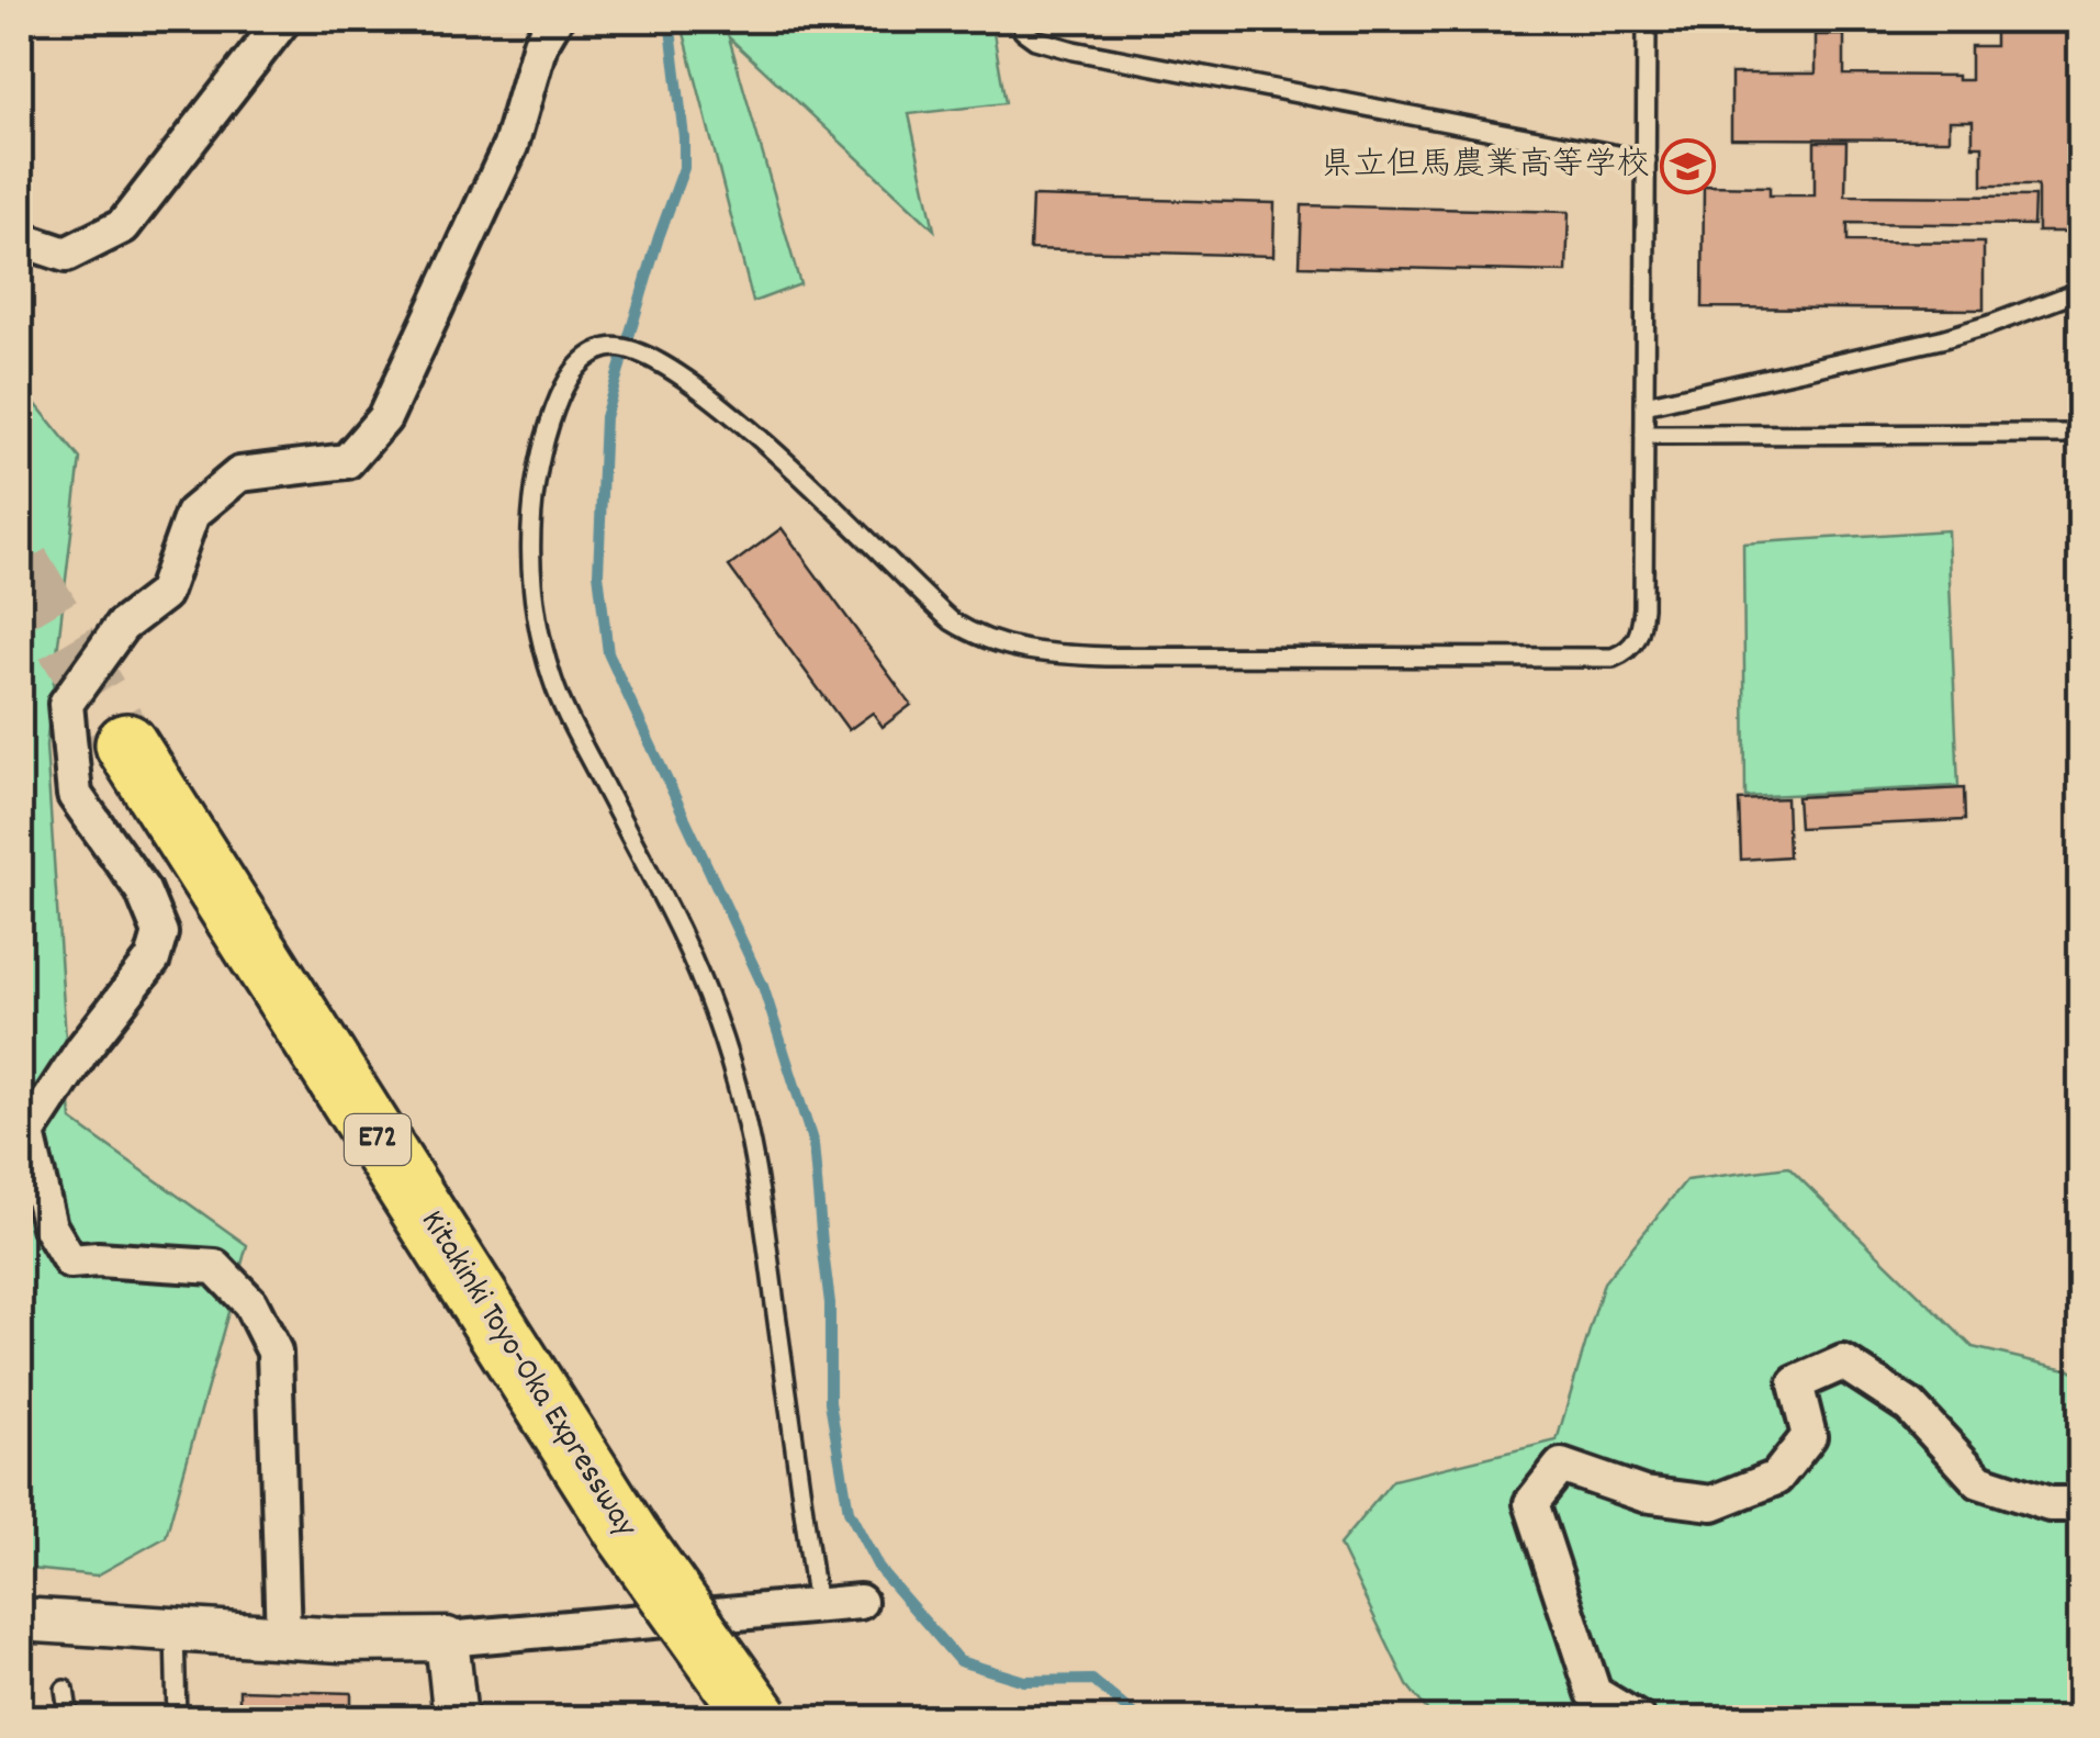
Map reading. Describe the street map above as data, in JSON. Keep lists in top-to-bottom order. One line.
{"streets":{"highway":["E72","Kitakinki Toyo-Oka Expressway"]},"places":{"school or university":["県立但馬農業高等学校"]}}
